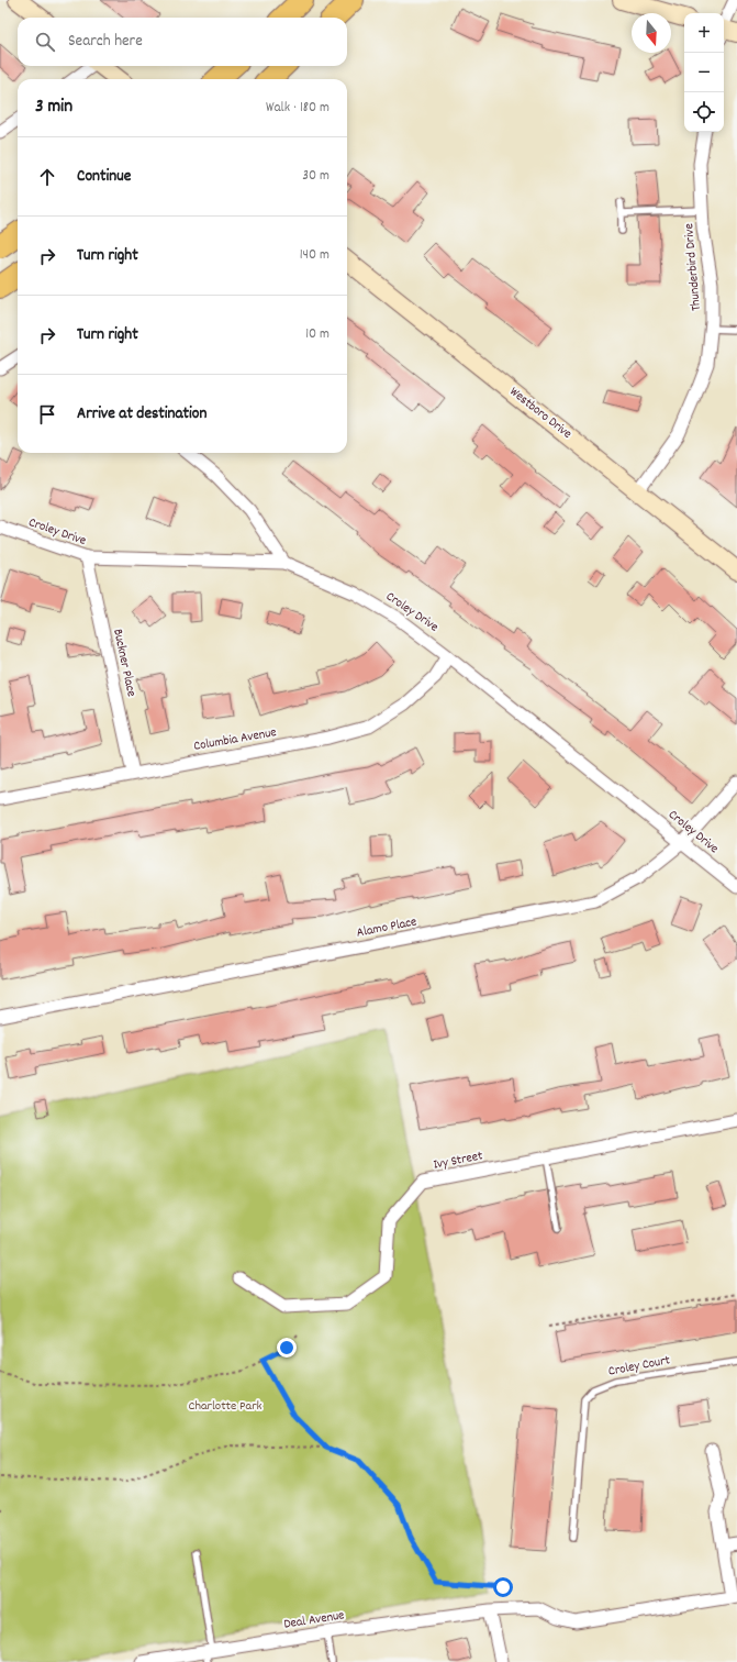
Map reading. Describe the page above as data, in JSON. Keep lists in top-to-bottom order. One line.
{"streets":{"street":["Thunderbird Drive","Westboro Drive","Croley Drive","Buckner Place","Columbia Avenue","Alamo Place","Ivy Street","Deal Avenue"],"lane":["Croley Court"]},"crossings":[["Thunderbird Drive","Westboro Drive"],["Croley Drive","Buckner Place"],["Croley Drive","Columbia Avenue"],["Croley Drive","Alamo Place"],["Buckner Place","Columbia Avenue"]],"parks":["Charlotte Park"],"north":"bottom","page":{"map_buttons":["+","−"],"search":"Search here","heading":["3 min","Walk · 180 m"],"list":[["Continue","30 m"],["Turn right","140 m"],["Turn right","10 m"],"Arrive at destination"]}}
